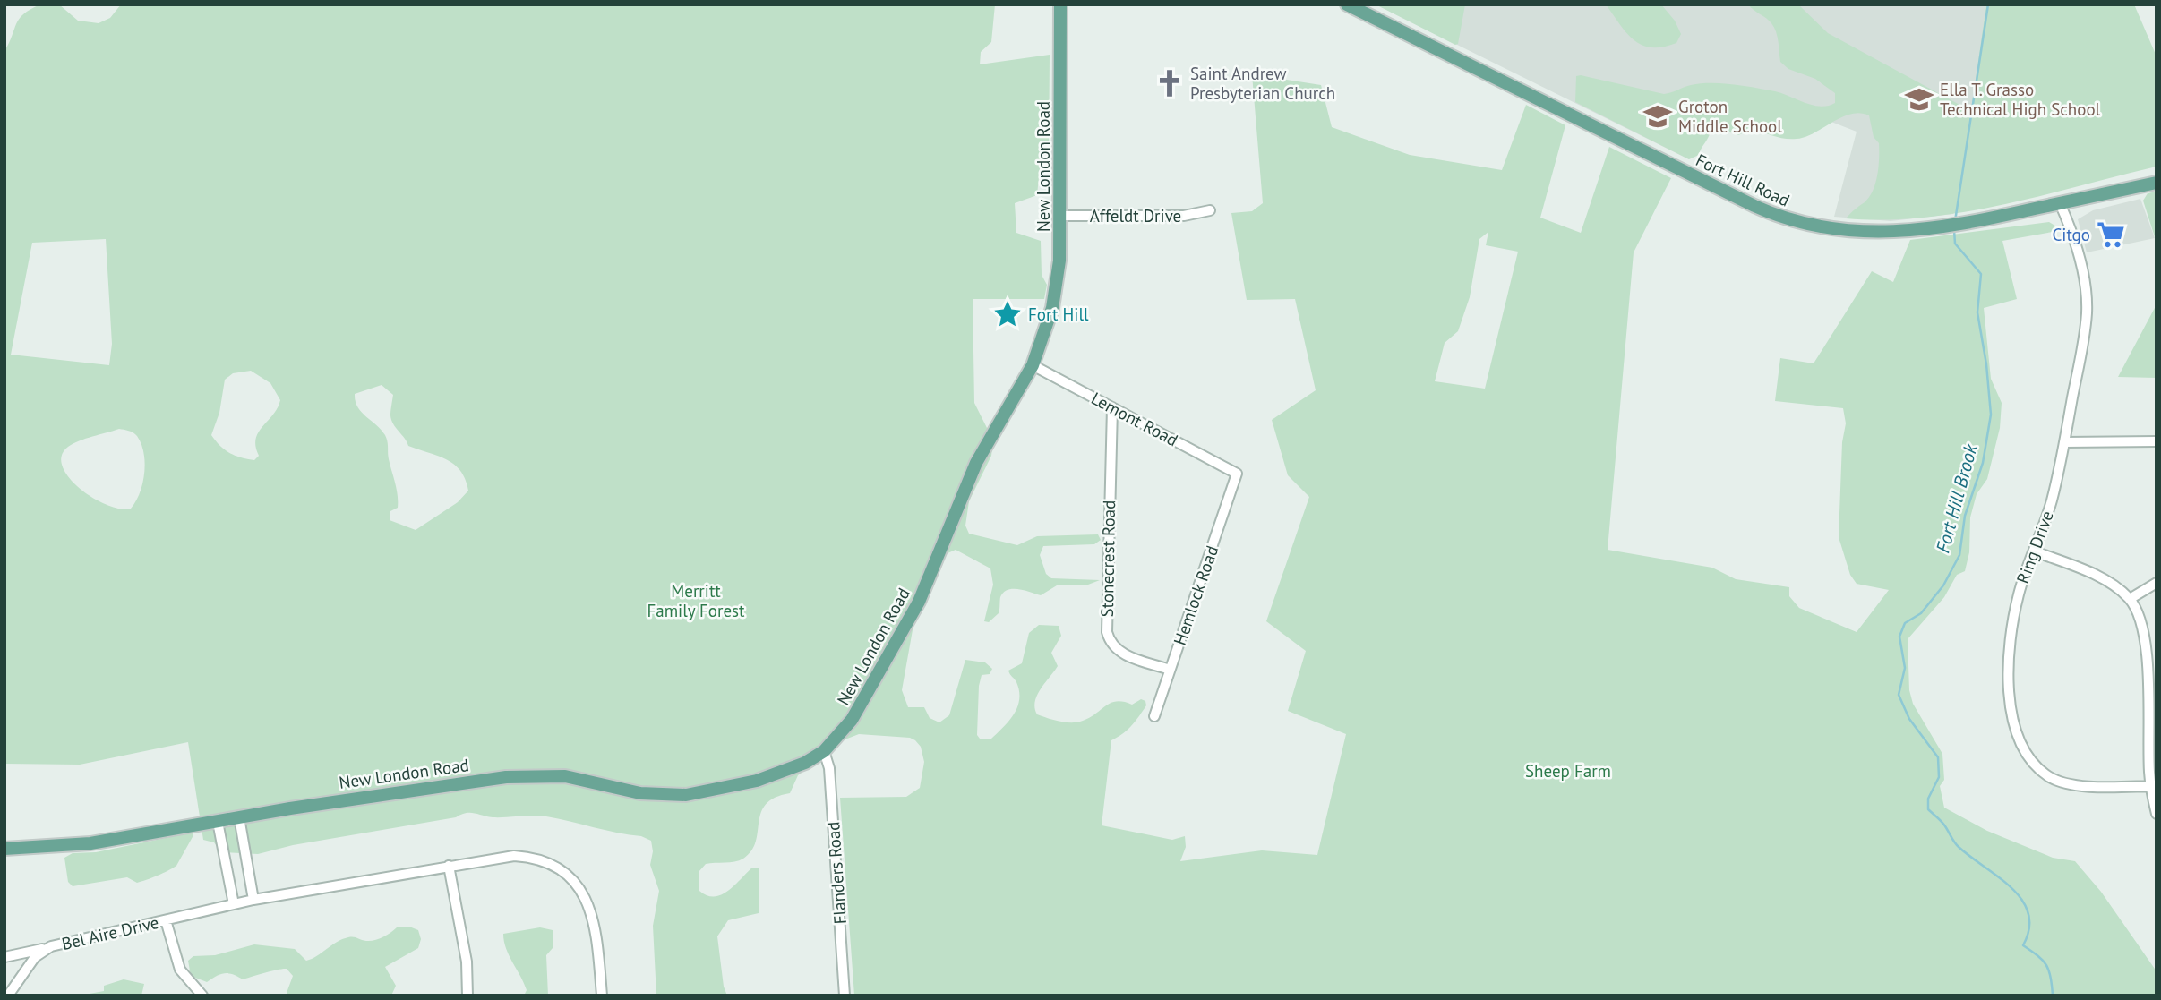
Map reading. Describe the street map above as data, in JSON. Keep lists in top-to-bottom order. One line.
{"streets":{"main road":["New London Road","Fort Hill Road"],"street":["Affeldt Drive","Lemont Road","Ring Drive","Stonecrest Road","Hemlock Road","Flanders Road","Bel Aire Drive"]},"crossings":[["New London Road","Affeldt Drive"],["New London Road","Lemont Road"],["New London Road","Flanders Road"],["Fort Hill Road","Ring Drive"],["Lemont Road","Stonecrest Road"],["Lemont Road","Hemlock Road"],["Stonecrest Road","Hemlock Road"]],"water":["Fort Hill Brook"],"parks":["Merritt Family Forest","Sheep Farm"],"places":{"church":["Saint Andrew Presbyterian Church"],"school or university":["Ella T. Grasso Technical High School","Groton Middle School"],"supermarket":["Citgo"],"place":["Fort Hill"]}}
